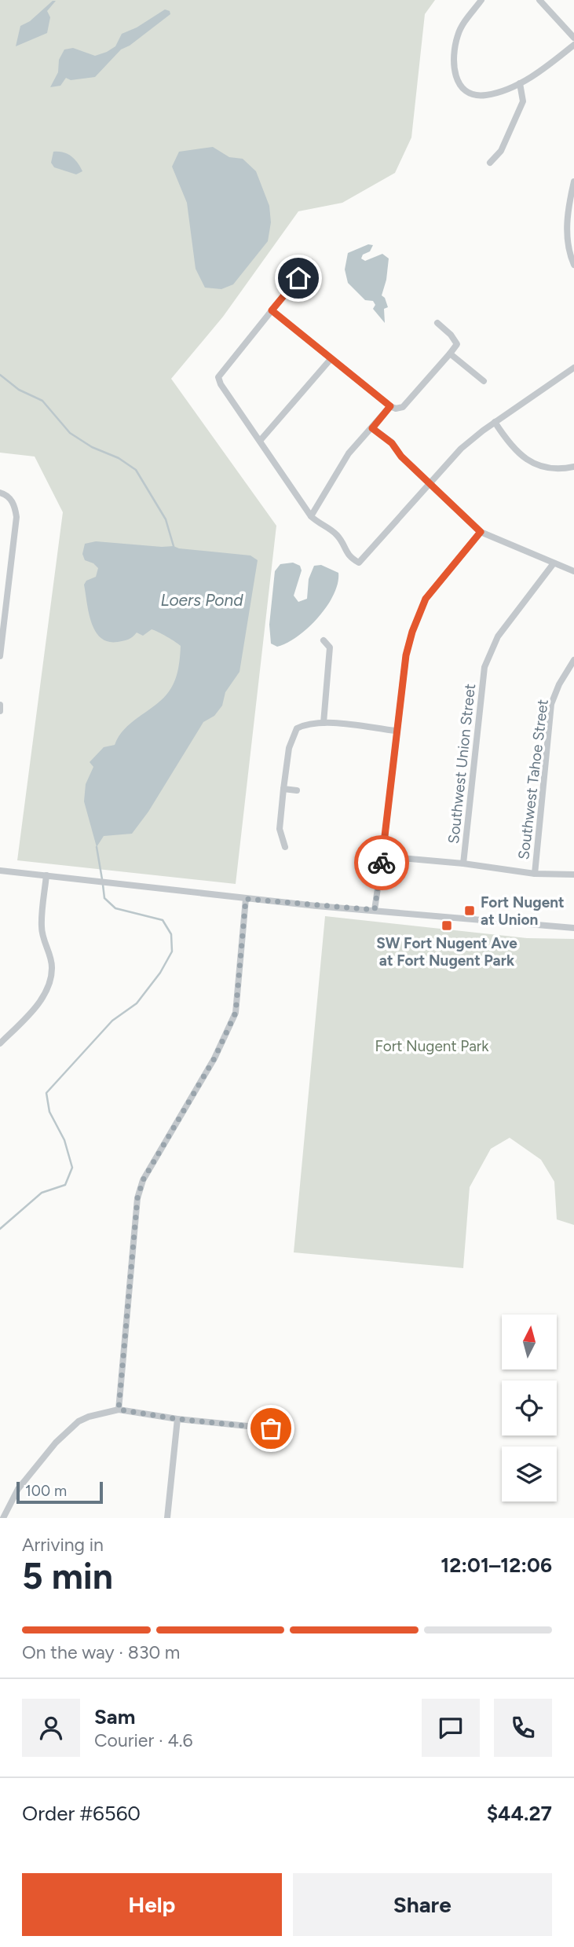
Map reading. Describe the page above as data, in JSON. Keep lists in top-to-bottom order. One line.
{"streets":{"street":["Southwest Union Street","Southwest Tahoe Street"]},"water":["Loers Pond"],"parks":["Fort Nugent Park"],"places":{"transit":["Fort Nugent at Union","SW Fort Nugent Ave at Fort Nugent Park"]},"scale_bar":"100 m","north":"top","page":{"scale":"100 m","heading":["5 min","Arriving in","12:01–12:06"],"panel":["Sam","Courier · 4.6","Order #6560","$44.27"],"bar":"On the way · 830 m","buttons":["Help","Share"]}}
